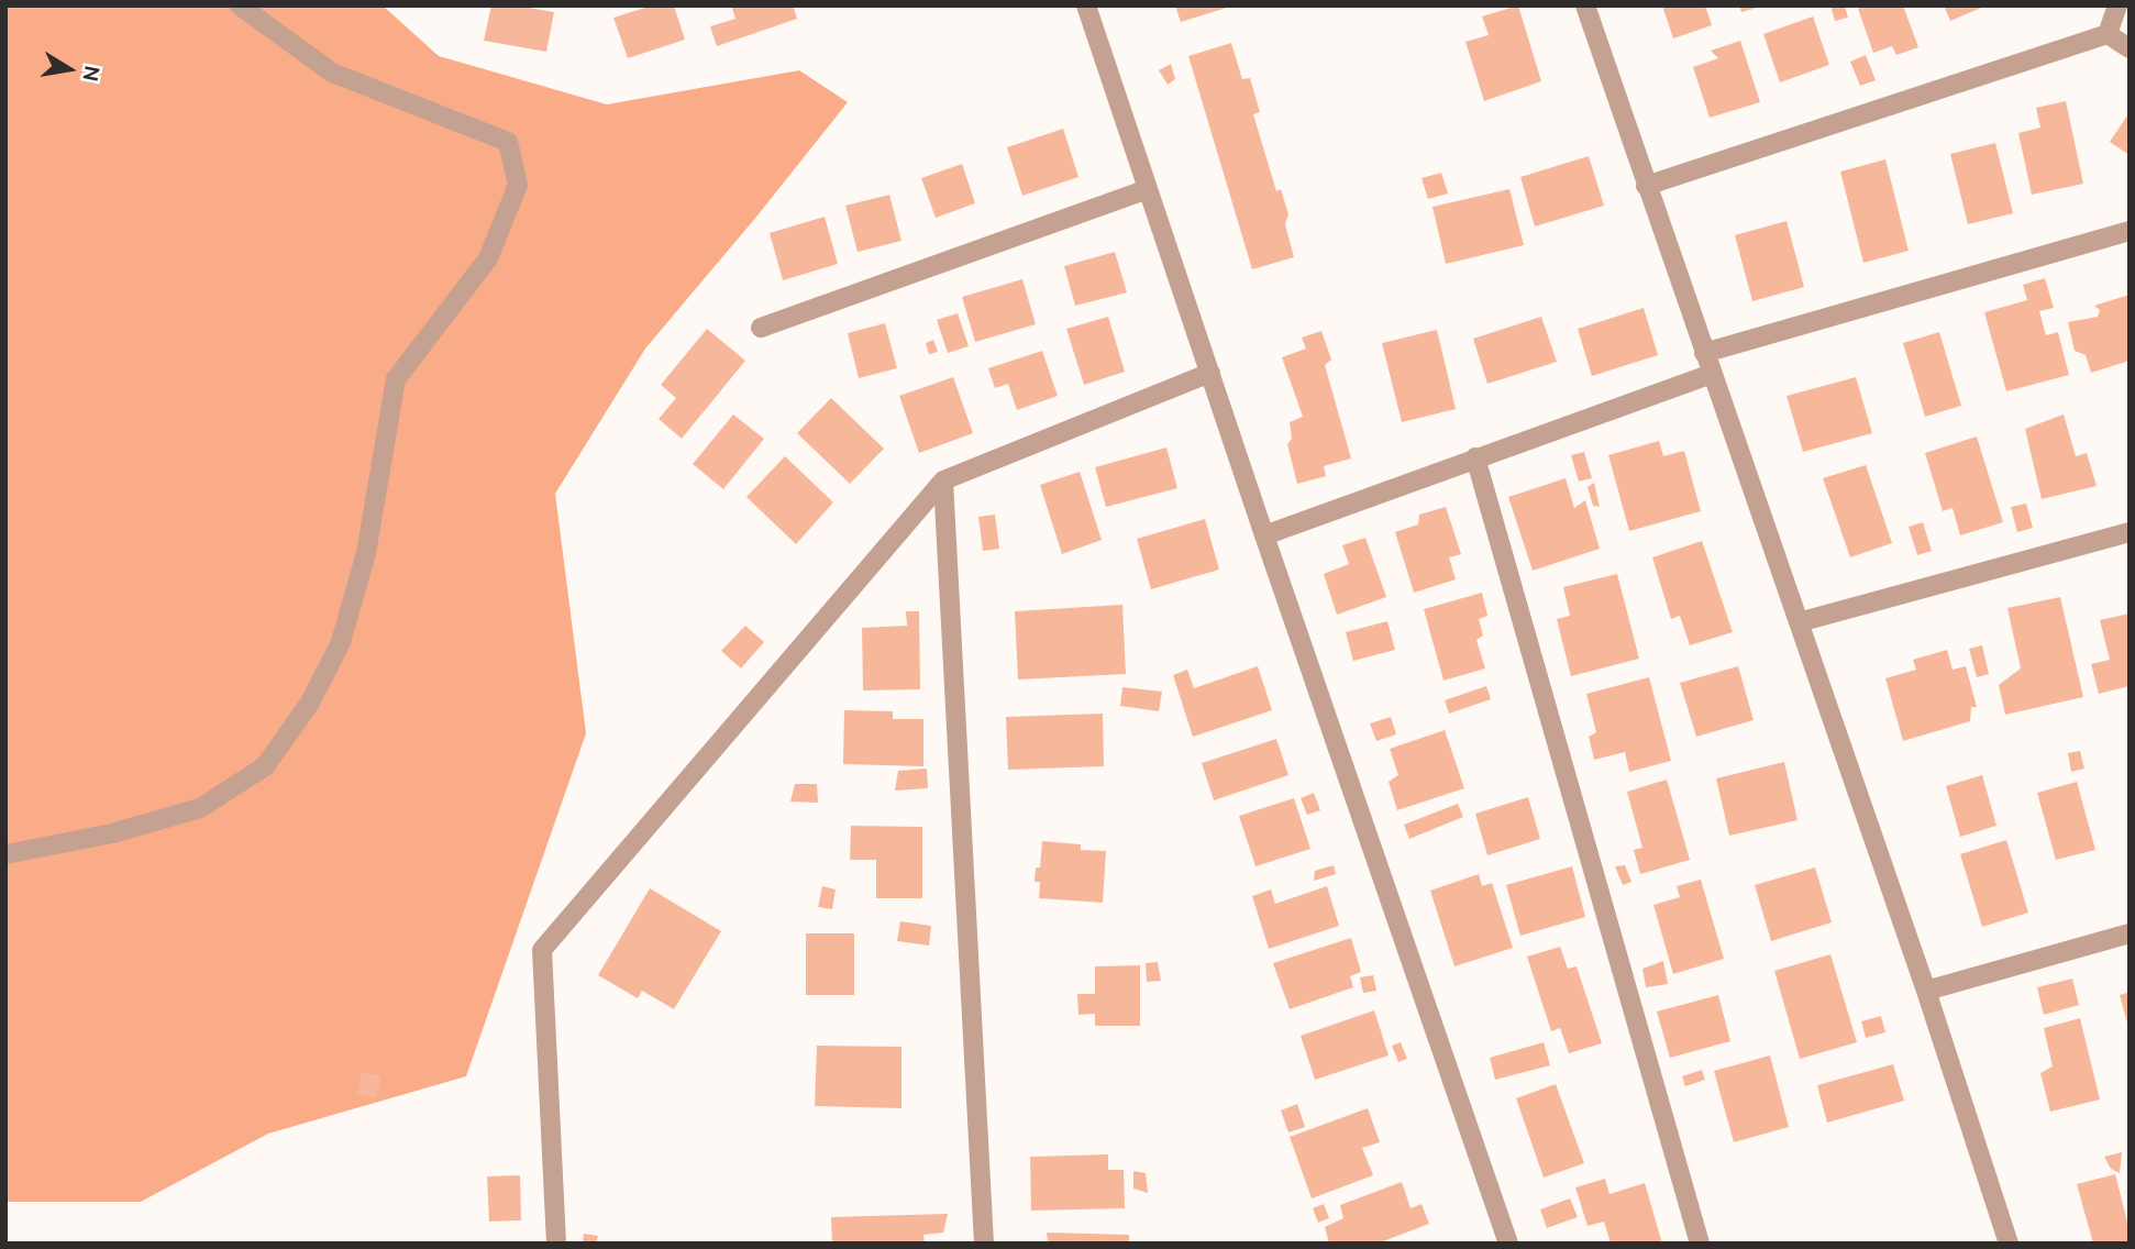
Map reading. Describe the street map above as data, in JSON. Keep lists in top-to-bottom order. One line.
{"north":"right"}
